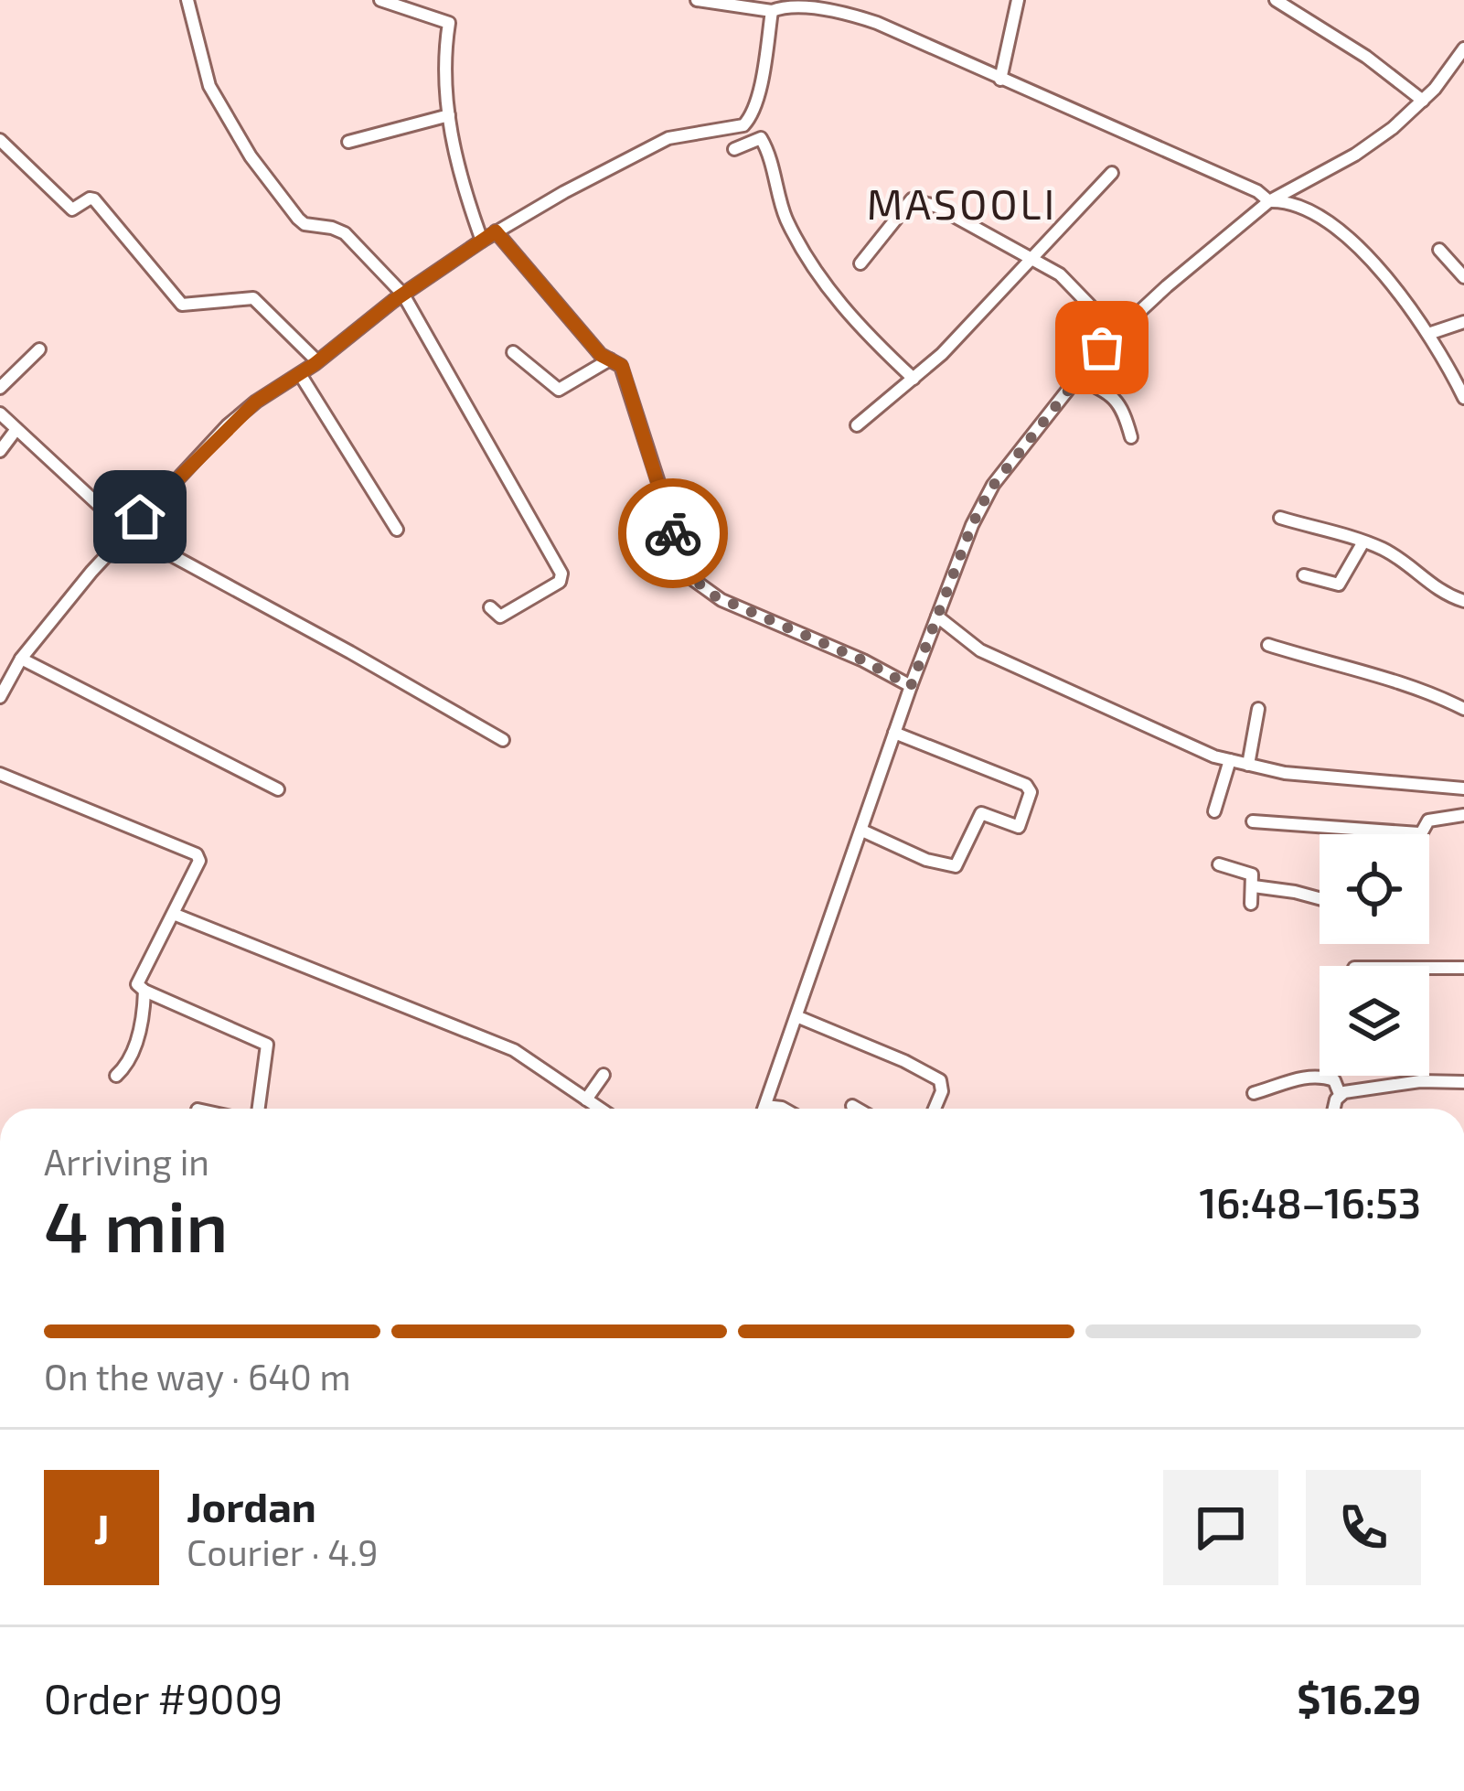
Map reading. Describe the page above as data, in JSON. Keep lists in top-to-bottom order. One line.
{"districts":["MASOOLI"],"page":{"heading":["4 min","Arriving in","16:48–16:53"],"panel":["Jordan","Courier · 4.9","Order #9009","$16.29"],"bar":"On the way · 640 m","round":"J"}}
